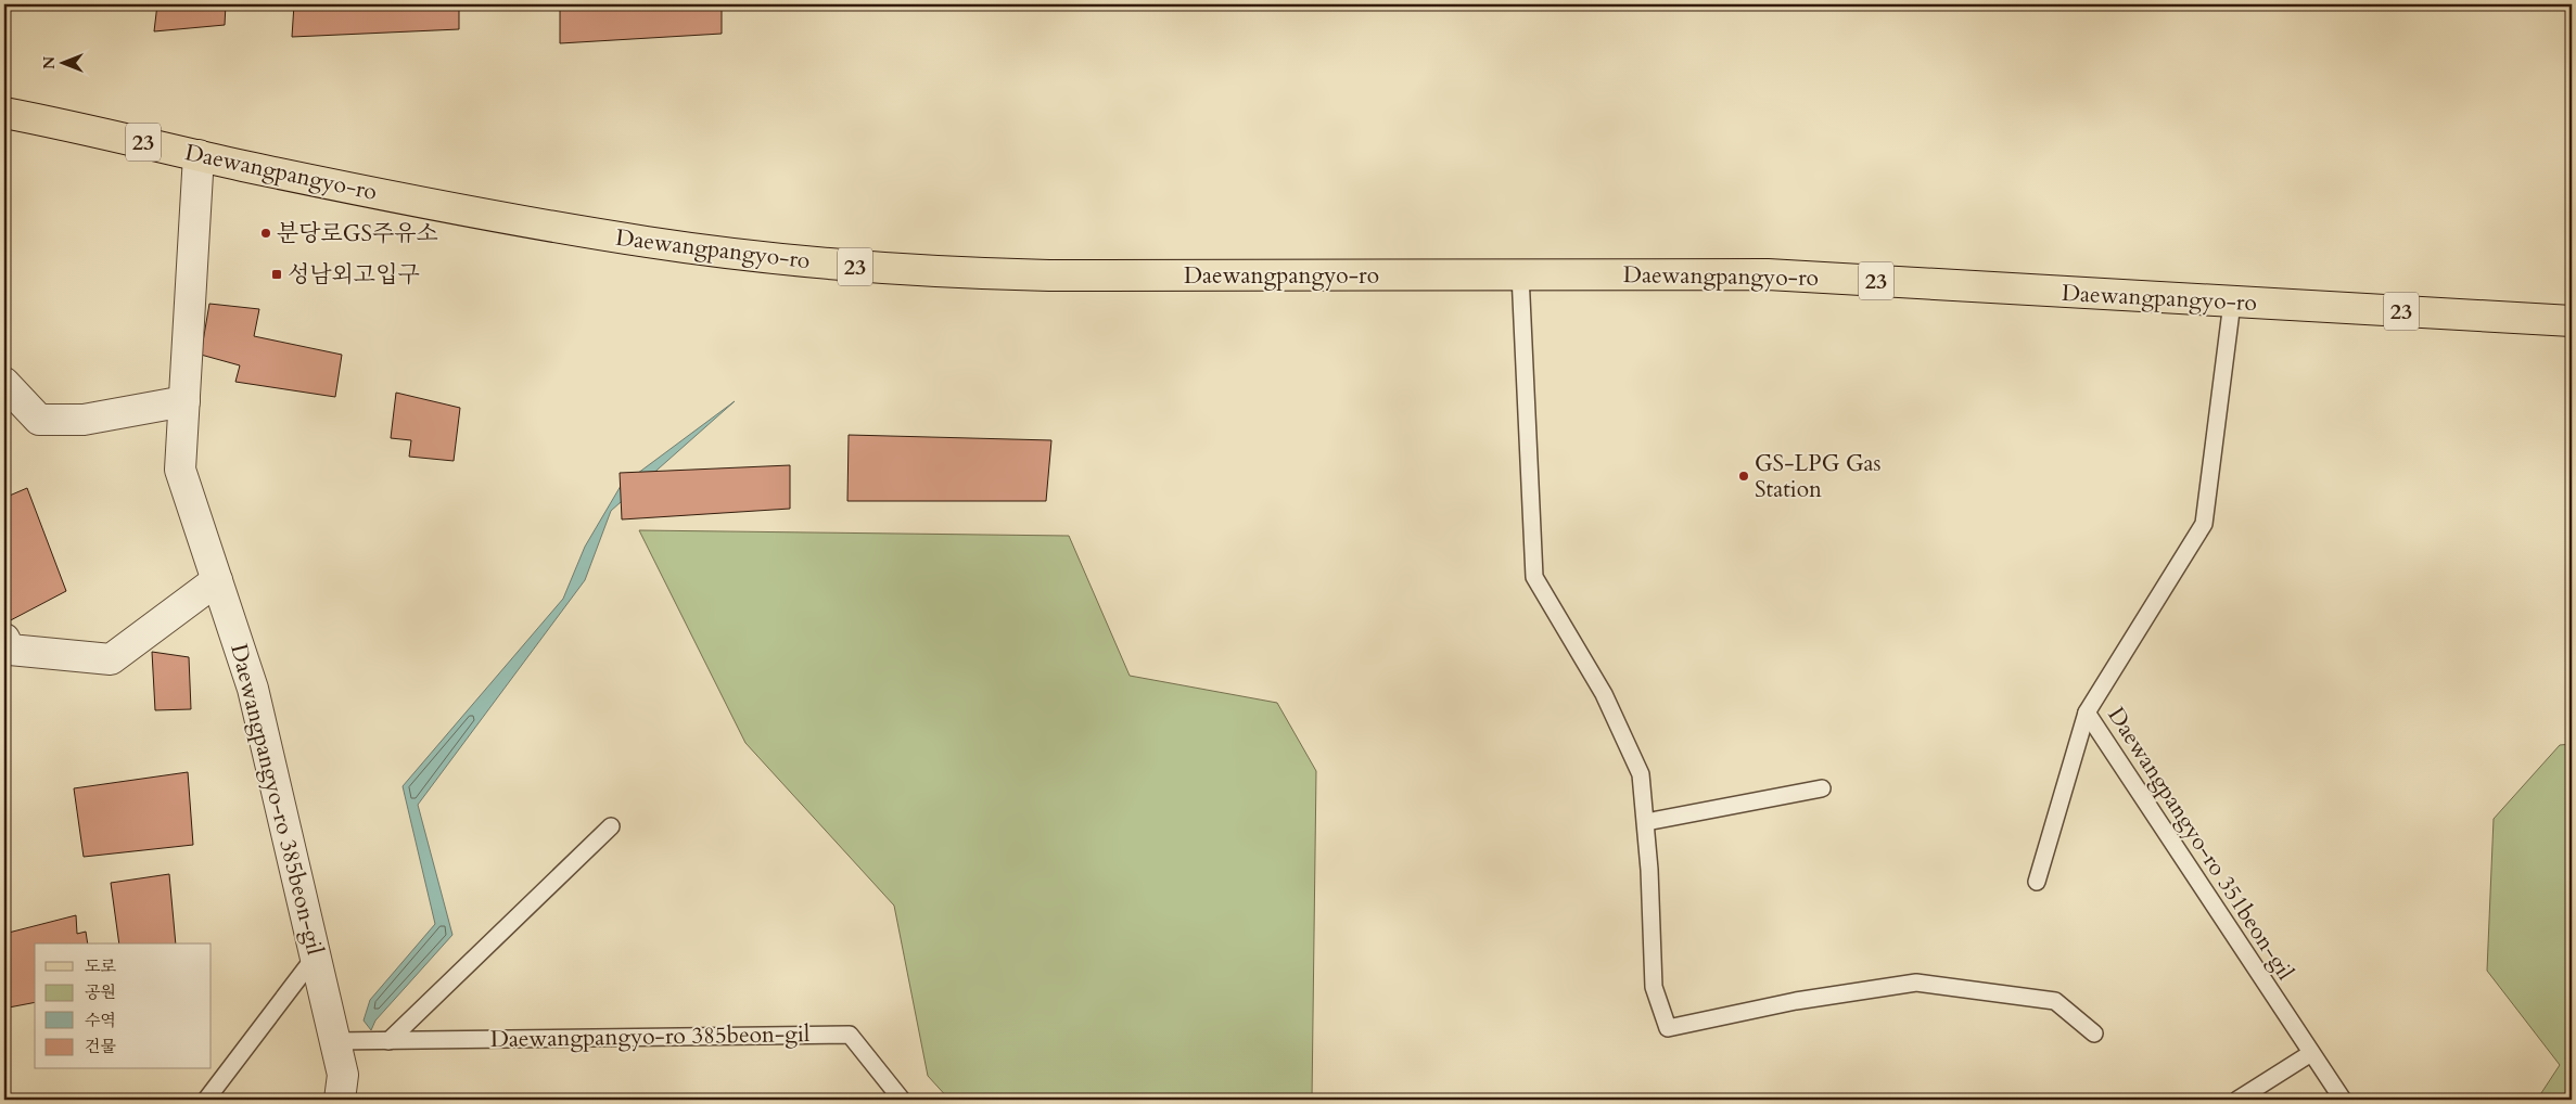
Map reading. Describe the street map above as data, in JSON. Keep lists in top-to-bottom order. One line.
{"streets":{"main road":["23","Daewangpangyo-ro"],"street":["Daewangpangyo-ro 385beon-gil"],"lane":["Daewangpangyo-ro 351beon-gil"]},"crossings":[["Daewangpangyo-ro","Daewangpangyo-ro 385beon-gil"],["Daewangpangyo-ro","Daewangpangyo-ro 351beon-gil"]],"places":{"other":["분당로GS주유소","GS-LPG Gas Station"],"transit":["성남외고입구"]},"legend":["도로","공원","수역","건물"],"north":"left"}
